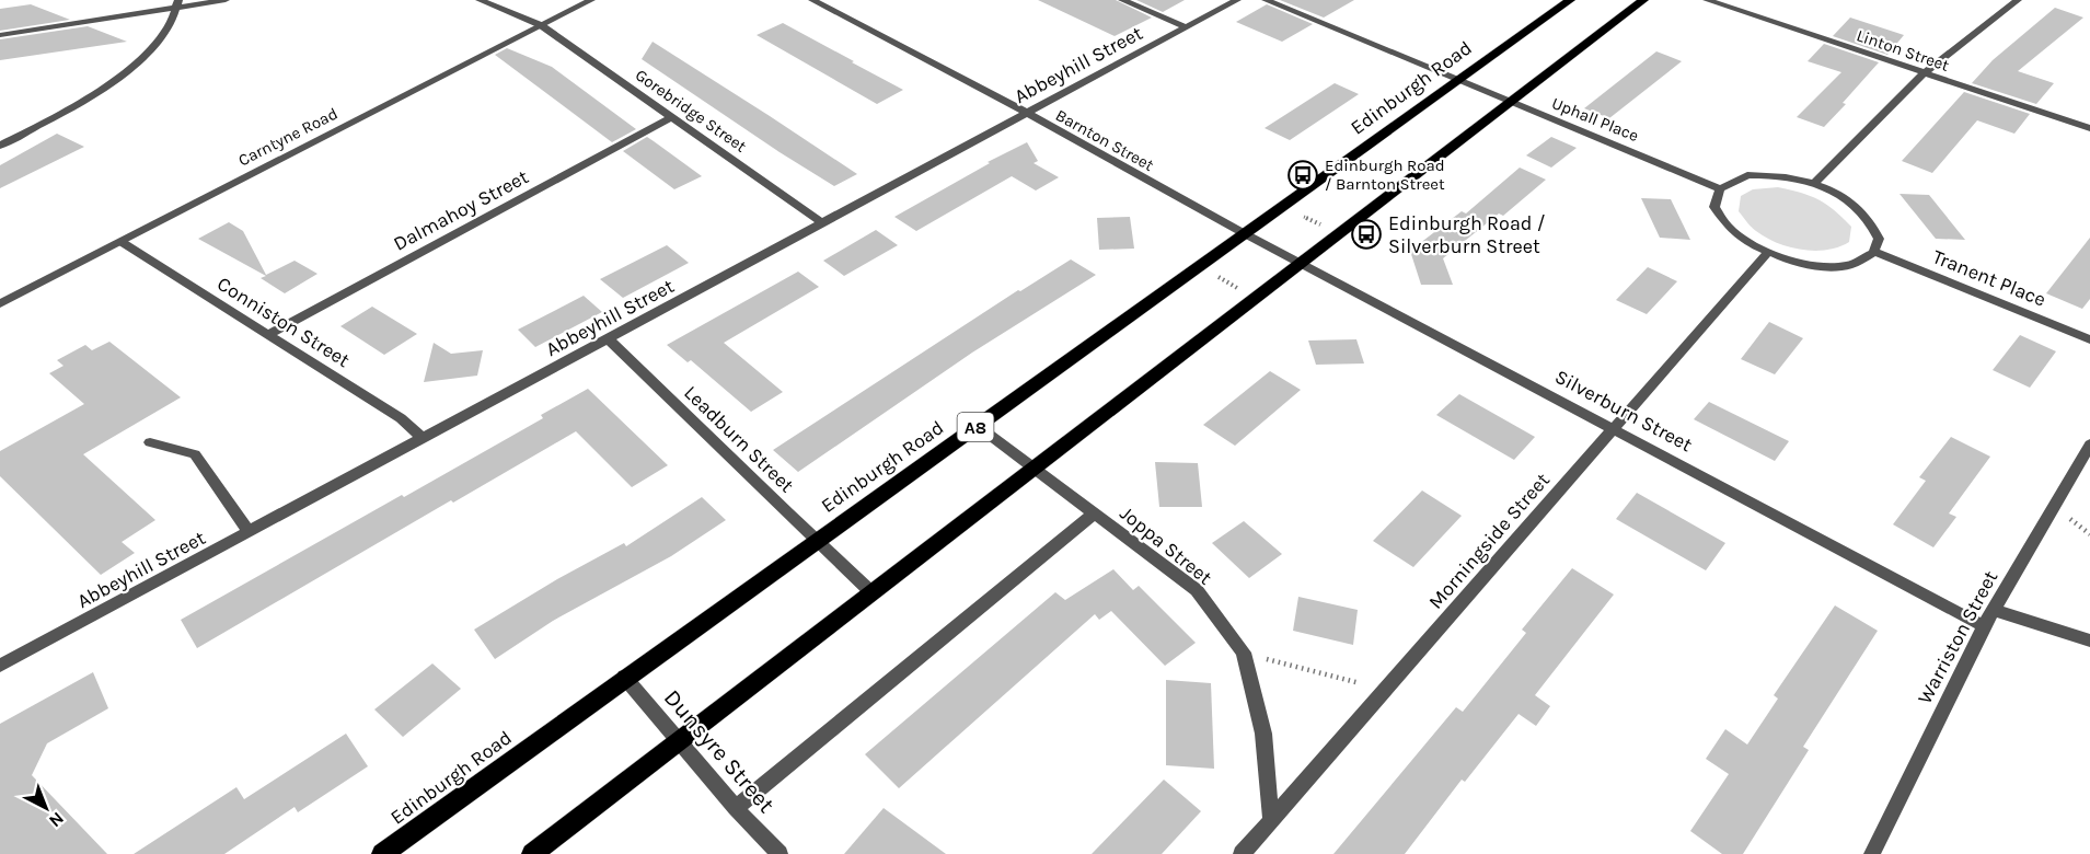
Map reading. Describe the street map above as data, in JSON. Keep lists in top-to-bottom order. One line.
{"streets":{"main road":["Edinburgh Road","A8"],"street":["Linton Street","Abbeyhill Street","Gorebridge Street","Uphall Place","Carntyne Road","Barnton Street","Dalmahoy Street","Tranent Place","Conniston Street","Silverburn Street","Leadburn Street","Morningside Street","Joppa Street","Warriston Street","Dunsyre Street"]},"crossings":[["Abbeyhill Street","Gorebridge Street"],["Abbeyhill Street","Barnton Street"],["Abbeyhill Street","Conniston Street"],["Abbeyhill Street","Leadburn Street"],["Edinburgh Road","Uphall Place"],["Edinburgh Road","Barnton Street"],["Edinburgh Road","Silverburn Street"],["Edinburgh Road","Leadburn Street"],["Edinburgh Road","Joppa Street"],["Edinburgh Road","Dunsyre Street"],["Gorebridge Street","Carntyne Road"],["Gorebridge Street","Dalmahoy Street"],["Carntyne Road","Conniston Street"],["Barnton Street","Silverburn Street"],["Dalmahoy Street","Conniston Street"],["Silverburn Street","Morningside Street"],["Silverburn Street","Warriston Street"],["Morningside Street","Joppa Street"]],"places":{"bus stop":["Edinburgh Road / Barnton Street","Edinburgh Road / Silverburn Street"]},"north":"bottom right"}
